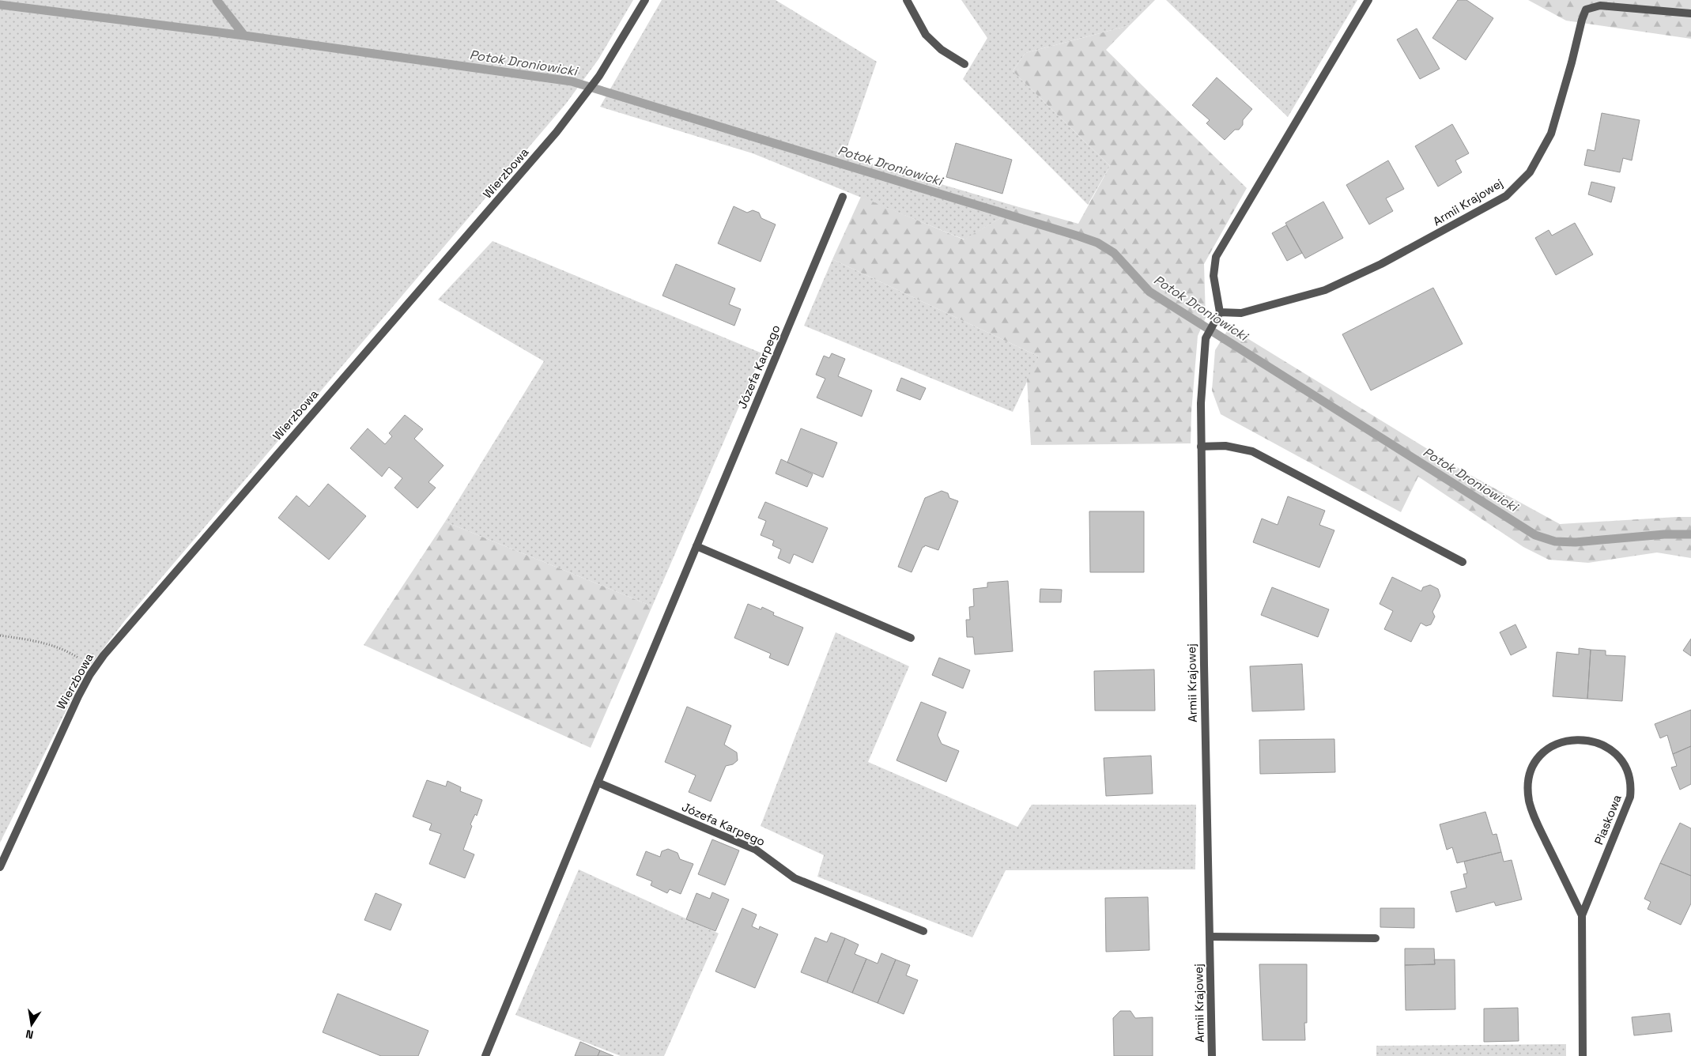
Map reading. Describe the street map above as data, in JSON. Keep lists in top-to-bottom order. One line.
{"streets":{"street":["Wierzbowa","Armii Krajowej","Józefa Karpego","Piaskowa"]},"water":["Potok Droniowicki"],"north":"bottom"}
